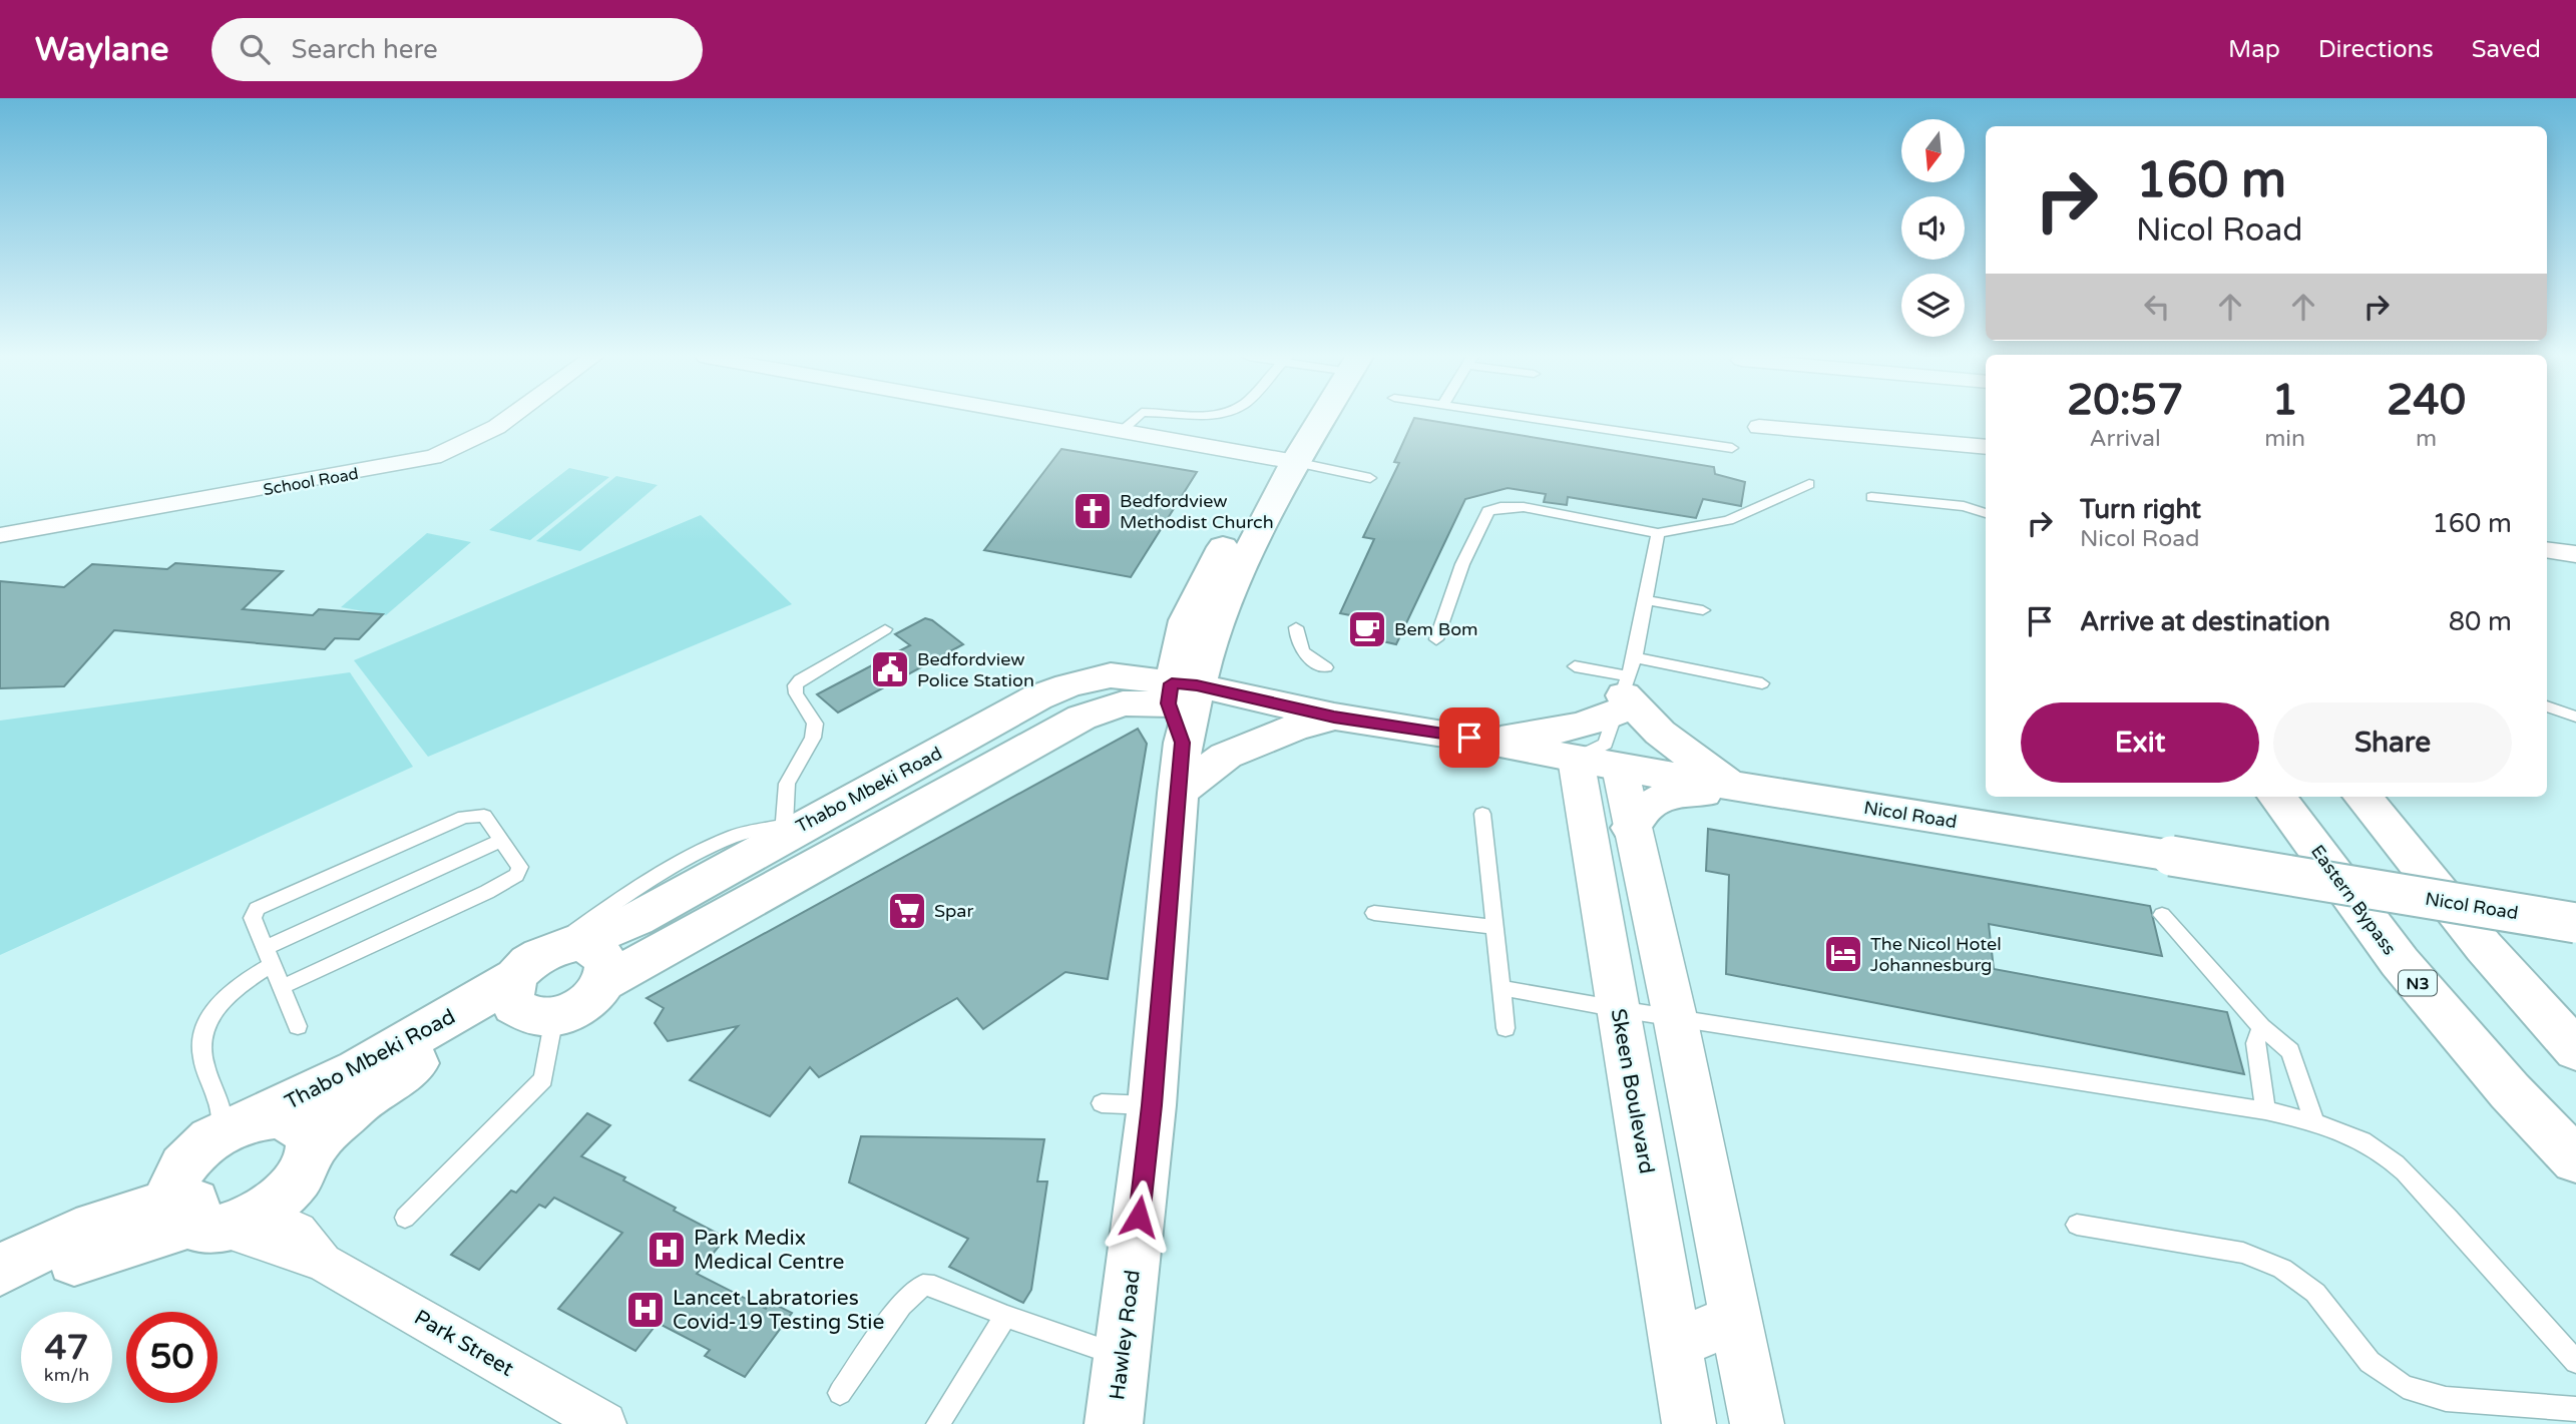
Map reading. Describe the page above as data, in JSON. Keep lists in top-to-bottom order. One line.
{"streets":{"main road":["Thabo Mbeki Road","Nicol Road","Eastern Bypass","N3","Hawley Road"],"street":["School Road","Skeen Boulevard","Park Street"]},"crossings":[["Thabo Mbeki Road","Nicol Road"],["Thabo Mbeki Road","Hawley Road"],["Nicol Road","Skeen Boulevard"],["Nicol Road","Hawley Road"]],"places":{"church":["Bedfordview Methodist Church"],"cafe":["Bem Bom"],"public building":["Bedfordview Police Station"],"supermarket":["Spar"],"hotel":["The Nicol Hotel Johannesburg"],"hospital":["Park Medix Medical Centre","Lancet Labratories Covid-19 Testing Stie"]},"north":"bottom","page":{"header":"Waylane","search":"Search here","nav":["Map","Directions","Saved"],"turn":["160 m","Nicol Road"],"eta":["20:57","Arrival","1","min","240","m"],"list":[{"name":"Turn right","note":"Nicol Road","value":"160 m"},{"name":"Arrive at destination","value":"80 m"}],"buttons":["Exit","Share"],"speed":"47 km/h","limit":"50"}}
